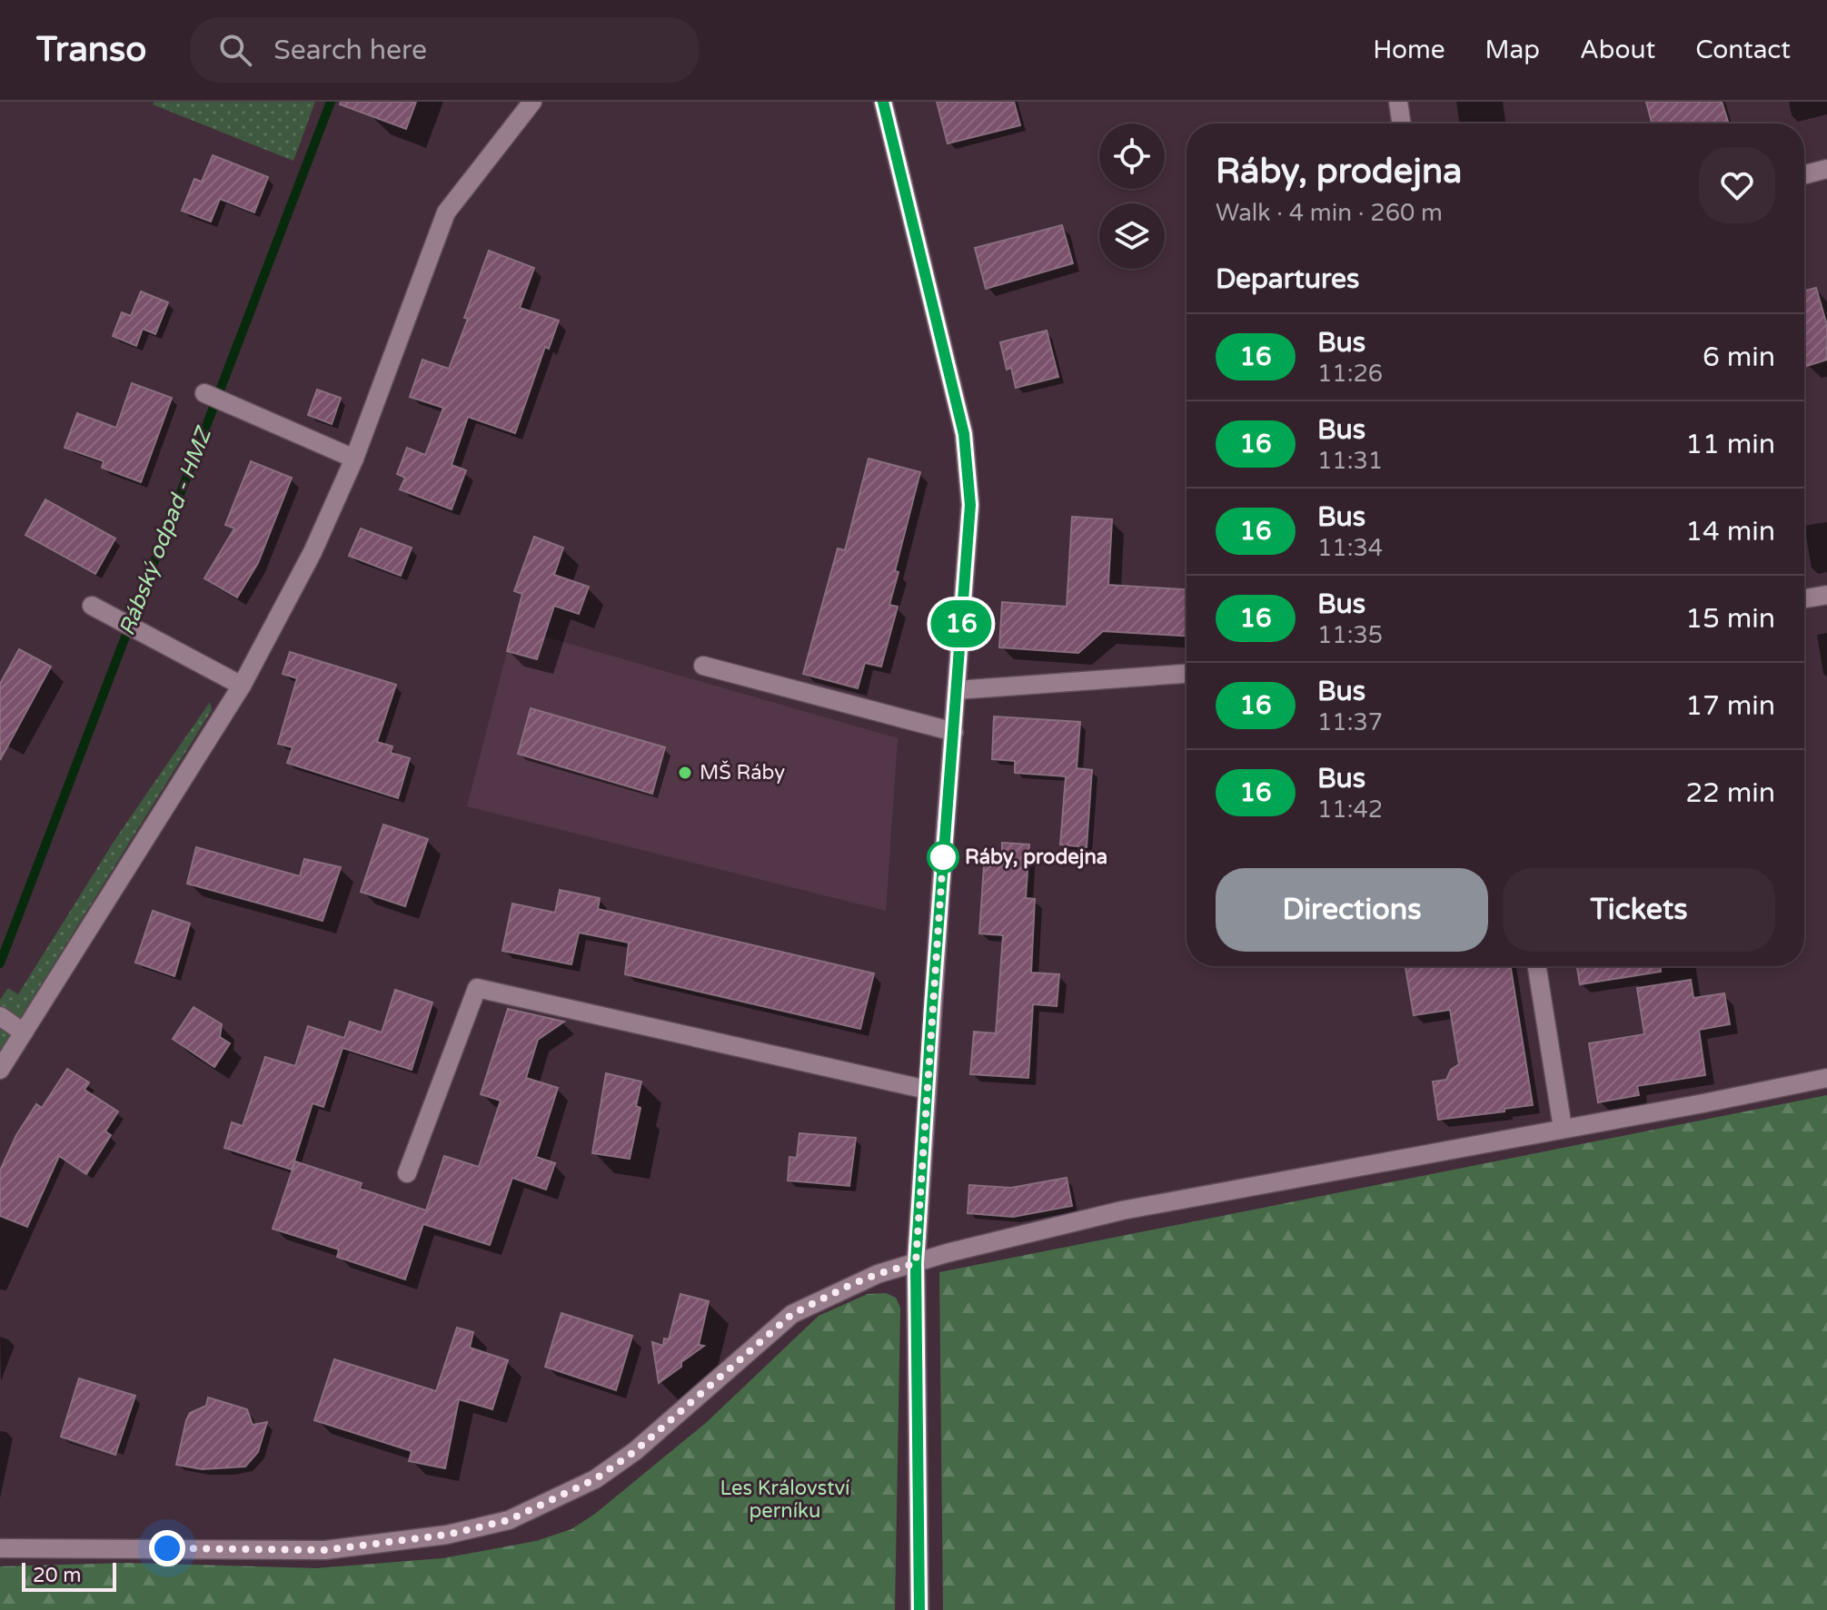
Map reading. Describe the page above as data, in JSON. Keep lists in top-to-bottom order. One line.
{"water":["Rábský odpad - HMZ"],"parks":["Les Království perníku"],"places":["MŠ Ráby","Ráby, prodejna"],"lines":["bus line 16"],"scale_bar":"20 m","page":{"header":"Transo","search":"Search here","nav":["Home","Map","About","Contact"],"on_map":"16","heading":[["Ráby, prodejna","Walk · 4 min · 260 m"],"Departures"],"list":[{"mark":"16","name":"Bus","note":"11:26","value":"6 min"},{"mark":"16","name":"Bus","note":"11:31","value":"11 min"},{"mark":"16","name":"Bus","note":"11:34","value":"14 min"},{"mark":"16","name":"Bus","note":"11:35","value":"15 min"},{"mark":"16","name":"Bus","note":"11:37","value":"17 min"},{"mark":"16","name":"Bus","note":"11:42","value":"22 min"}],"buttons":["Directions","Tickets"],"scale":"20 m"}}
